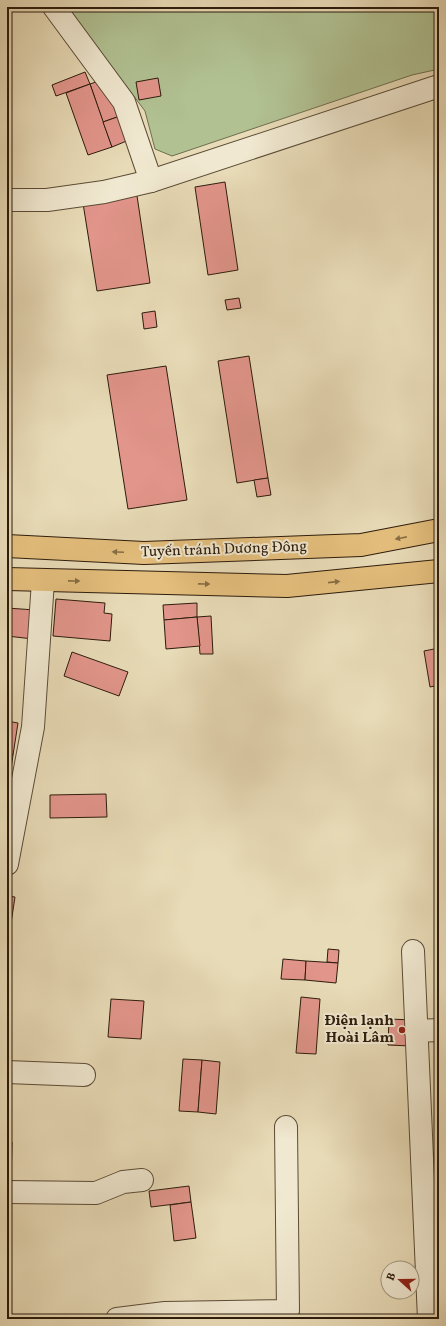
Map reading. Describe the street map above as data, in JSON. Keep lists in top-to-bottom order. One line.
{"streets":{"main road":["Tuyến tránh Dương Đông"]},"places":["Điện lạnh Hoài Lâm"],"north":"left"}
